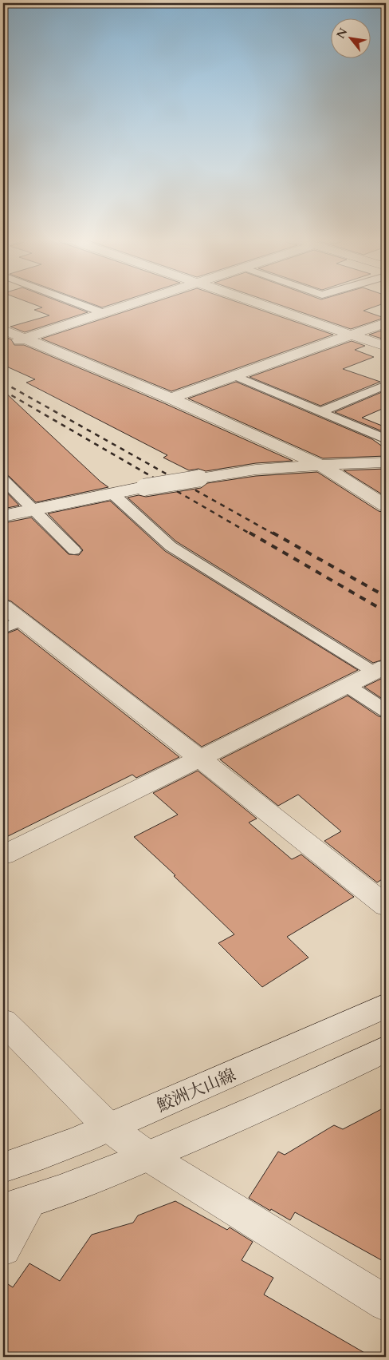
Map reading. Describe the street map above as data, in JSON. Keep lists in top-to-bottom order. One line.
{"streets":{"street":["鮫洲大山線"]},"north":"top left"}
